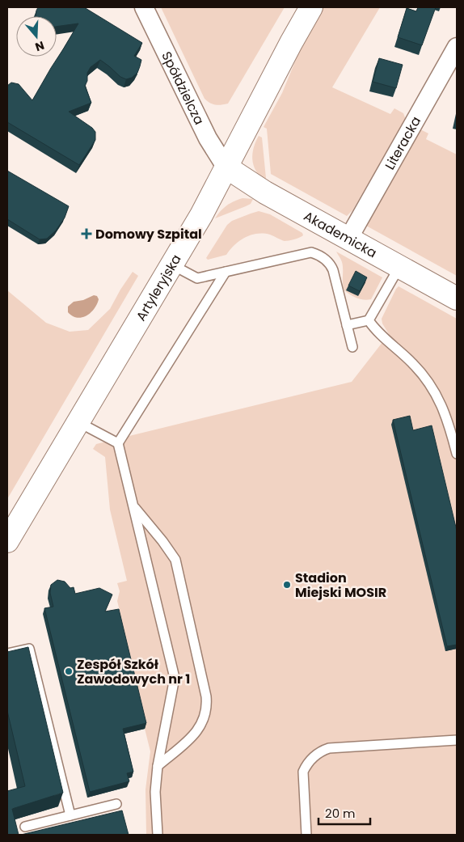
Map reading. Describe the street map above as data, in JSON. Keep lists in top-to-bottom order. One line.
{"streets":{"street":["Spółdzielcza","Literacka","Akademicka","Artyleryjska"]},"crossings":[["Spółdzielcza","Akademicka"],["Spółdzielcza","Artyleryjska"],["Literacka","Akademicka"],["Akademicka","Artyleryjska"]],"places":{"health":["Domowy Szpital"],"other":["Stadion Miejski MOSIR","Zespół Szkół Zawodowych nr 1"]},"scale_bar":"20 m","north":"bottom"}
